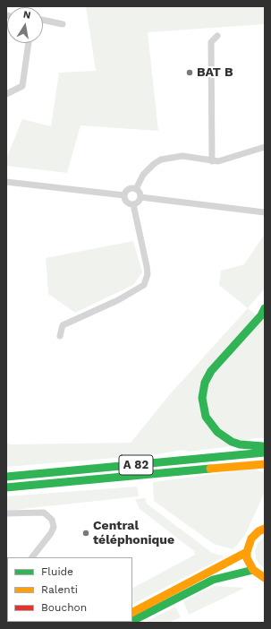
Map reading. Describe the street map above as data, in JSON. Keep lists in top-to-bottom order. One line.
{"streets":{"main road":["A 82"]},"places":["BAT B","Central téléphonique"],"legend":["Fluide","Ralenti","Bouchon"],"north":"top"}
